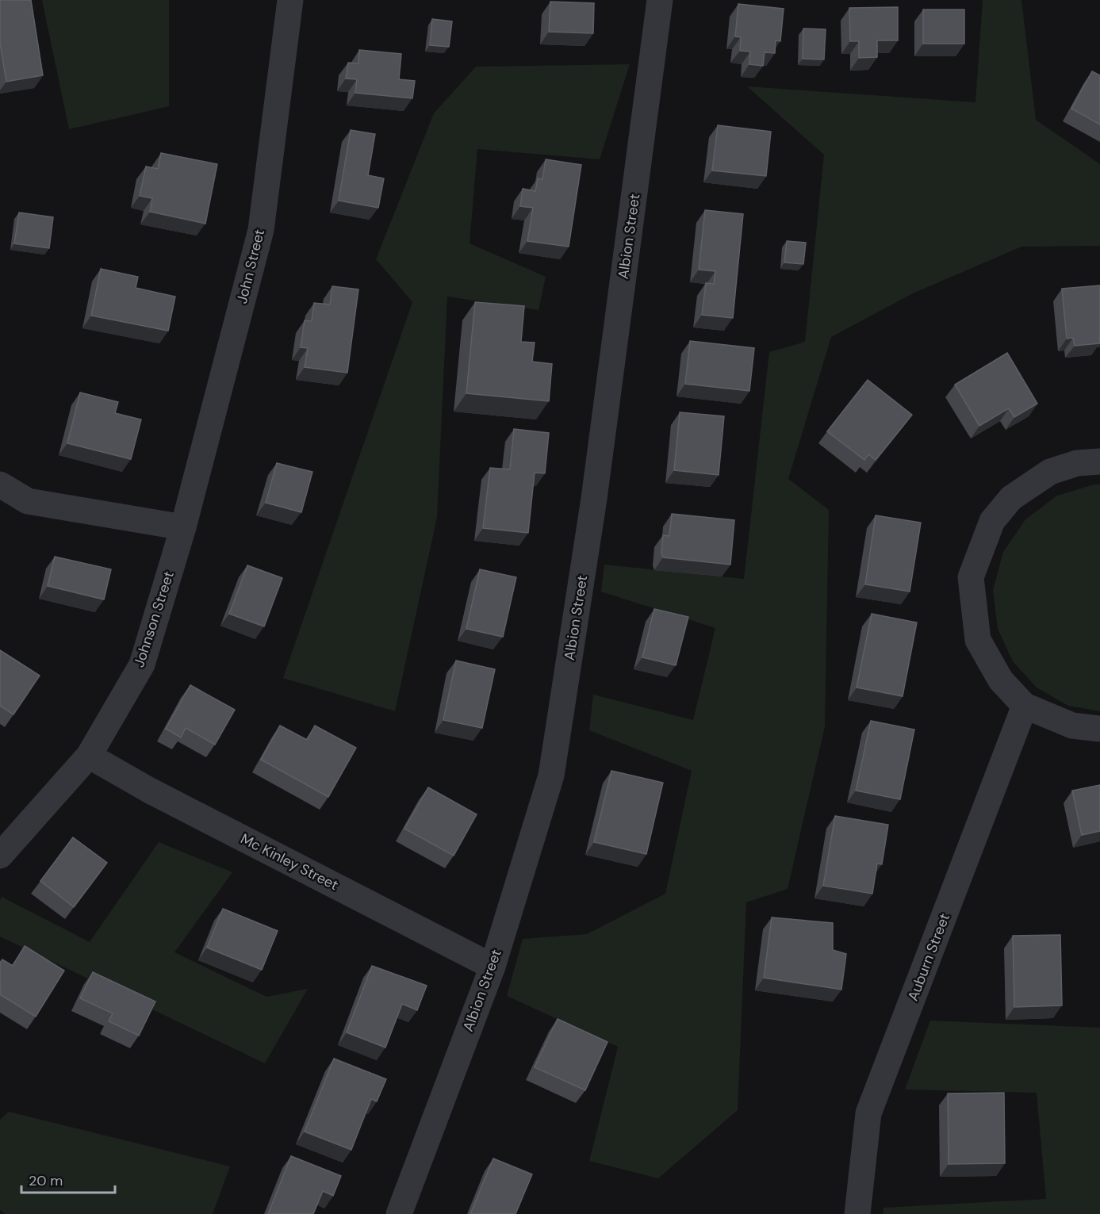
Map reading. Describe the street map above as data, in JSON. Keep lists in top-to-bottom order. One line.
{"streets":{"street":["Albion Street","John Street","Johnson Street","Mc Kinley Street","Auburn Street"]},"crossings":[["Albion Street","Mc Kinley Street"],["John Street","Johnson Street"],["Johnson Street","Mc Kinley Street"]],"scale_bar":"20 m"}
